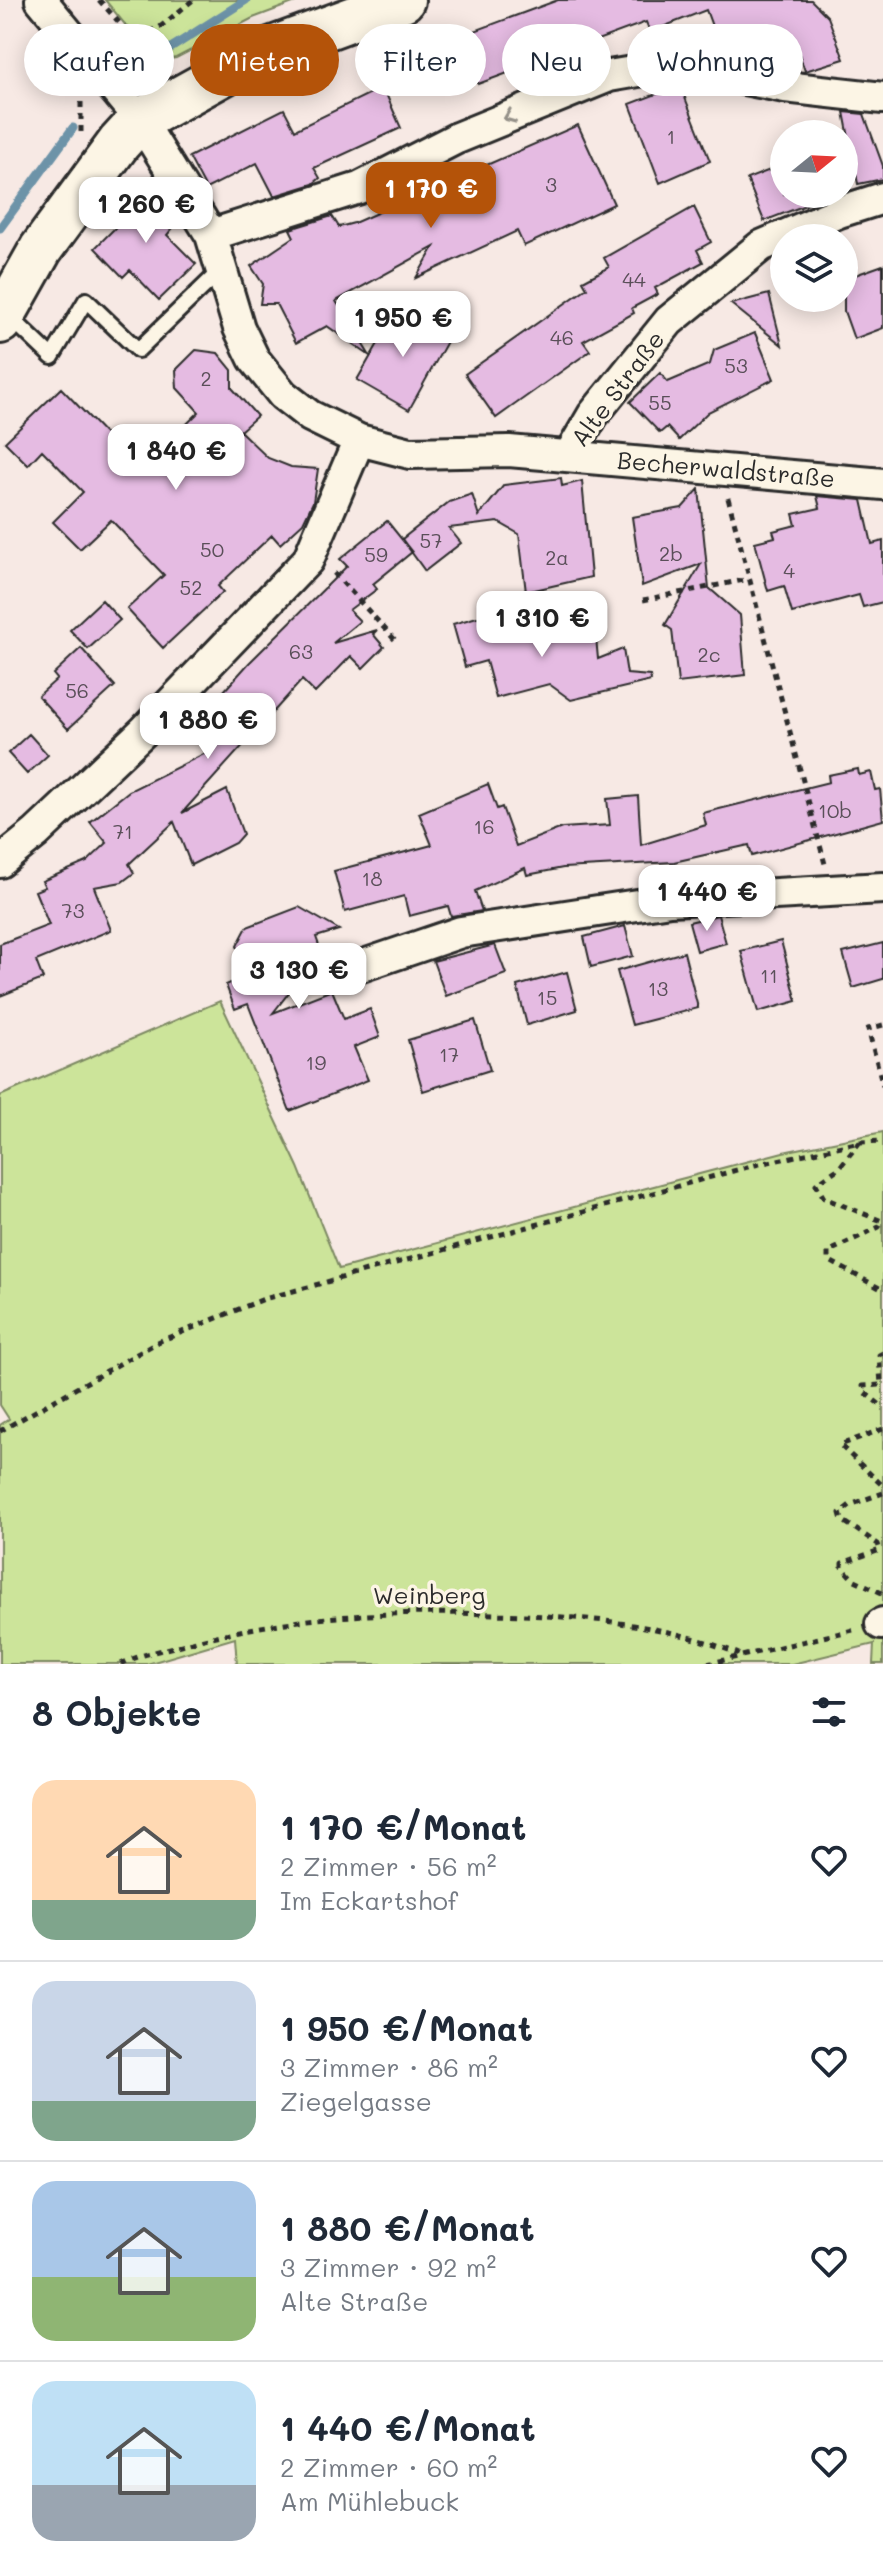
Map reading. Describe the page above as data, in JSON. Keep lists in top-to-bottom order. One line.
{"streets":{"street":["Alte Straße","Becherwaldstraße"],"path":["Weinberg"]},"crossings":[["Alte Straße","Becherwaldstraße"]],"house_numbers":["1","3","44","46","53","2","55","57","50","2b","59","2a","4","52","63","2c","56","10b","16","71","18","73","11","13","15","17","19"],"north":"right","page":{"chip":["Kaufen","Mieten","Filter","Neu","Wohnung"],"price":["1 170 €","1 260 €","1 950 €","1 840 €","1 310 €","1 880 €","1 440 €","3 130 €"],"heading":"8 Objekte","list":[{"name":"1 170 €/Monat","note":"2 Zimmer · 56 m² · Im Eckartshof"},{"name":"1 950 €/Monat","note":"3 Zimmer · 86 m² · Ziegelgasse"},{"name":"1 880 €/Monat","note":"3 Zimmer · 92 m² · Alte Straße"},{"name":"1 440 €/Monat","note":"2 Zimmer · 60 m² · Am Mühlebuck"}]}}
